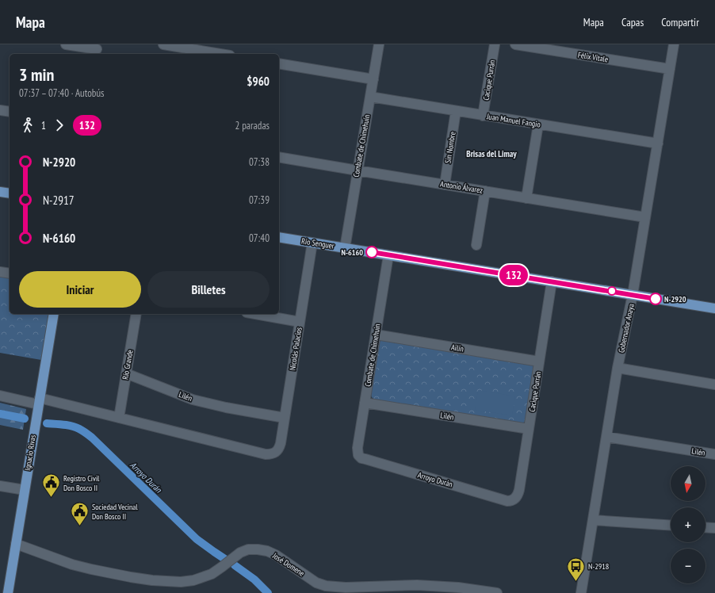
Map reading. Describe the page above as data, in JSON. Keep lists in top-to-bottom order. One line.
{"streets":{"main road":["Río Senguer","Ignacio Rivas"],"street":["Félix Vitale","Cacique Purrán","Juan Manuel Fangio","Combate de Chimehuín","Sin Nombre","Antonio Álvarez","Gobernador Anaya","Ailín","Nicolás Palacios","Combate de Chimehuin","Río Grande","Lilén","Arroyo Durán","José Domene"]},"crossings":[["Félix Vitale","Gobernador Anaya"],["Cacique Purrán","Juan Manuel Fangio"],["Cacique Purrán","Río Senguer"],["Cacique Purrán","Ailín"],["Cacique Purrán","Lilén"],["Cacique Purrán","Arroyo Durán"],["Juan Manuel Fangio","Combate de Chimehuín"],["Juan Manuel Fangio","Sin Nombre"],["Juan Manuel Fangio","Gobernador Anaya"],["Combate de Chimehuín","Antonio Álvarez"],["Combate de Chimehuín","Río Senguer"],["Sin Nombre","Antonio Álvarez"],["Antonio Álvarez","Gobernador Anaya"],["Río Senguer","Gobernador Anaya"],["Río Senguer","Nicolás Palacios"],["Río Senguer","Combate de Chimehuin"],["Gobernador Anaya","Lilén"],["Ailín","Combate de Chimehuin"],["Nicolás Palacios","Río Grande"],["Nicolás Palacios","Lilén"],["Combate de Chimehuin","Lilén"],["Combate de Chimehuin","Arroyo Durán"],["Río Grande","Lilén"],["Ignacio Rivas","José Domene"]],"districts":["Brisas del Limay"],"water":["Arroyo Durán"],"places":{"other":["N-6160","N-2920"],"public building":["Registro Civil Don Bosco II","Sociedad Vecinal Don Bosco II"],"bus stop":["N-2918"]},"lines":["bus line 132"],"north":"bottom","page":{"header":"Mapa","nav":["Mapa","Capas","Compartir"],"on_map":"132","heading":["3 min","07:37 – 07:40 · Autobús","$960"],"legs":["1","132","2 paradas"],"list":[{"name":"N-2920","value":"07:38"},{"name":"N-2917","value":"07:39"},{"name":"N-6160","value":"07:40"}],"buttons":["Iniciar","Billetes"],"map_buttons":["+","−"]}}
